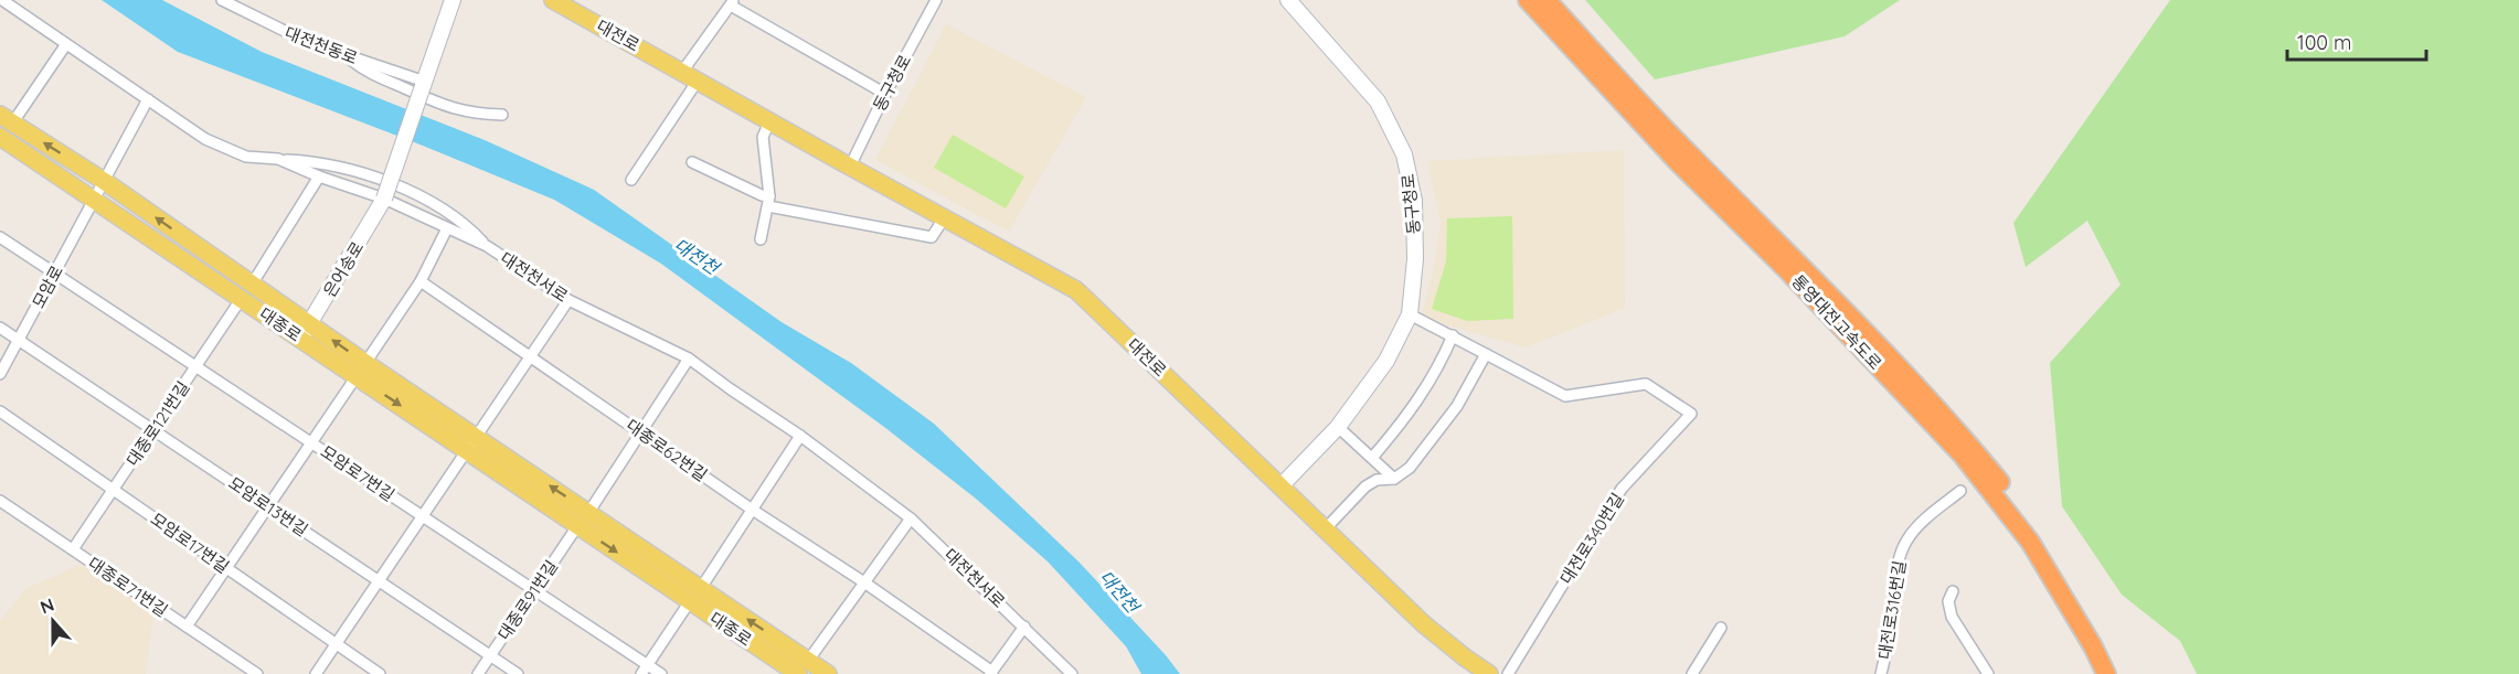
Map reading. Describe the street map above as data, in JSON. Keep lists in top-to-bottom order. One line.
{"streets":{"highway":["통영대전고속도로"],"main road":["대전로","동구청로","은어송로","대종로"],"street":["대전천동로","대전천서로","모암로","대종로121번길","대종로62번길","모암로7번길","모암로13번길","대전로340번길","모암로17번길","대종로71번길","대종로91번길","대전로316번길"]},"crossings":[["대전로","동구청로"],["대전천동로","은어송로"],["은어송로","대전천서로"],["은어송로","대종로"],["대전천서로","대종로"],["모암로","대종로"],["모암로","모암로7번길"],["모암로","모암로13번길"],["대종로","대종로121번길"],["대종로","대종로91번길"],["대종로121번길","모암로7번길"],["대종로121번길","모암로13번길"],["대종로121번길","모암로17번길"],["대종로121번길","대종로71번길"],["모암로7번길","대종로91번길"],["모암로13번길","대종로91번길"]],"water":["대전천"],"scale_bar":"100 m","north":"top"}
